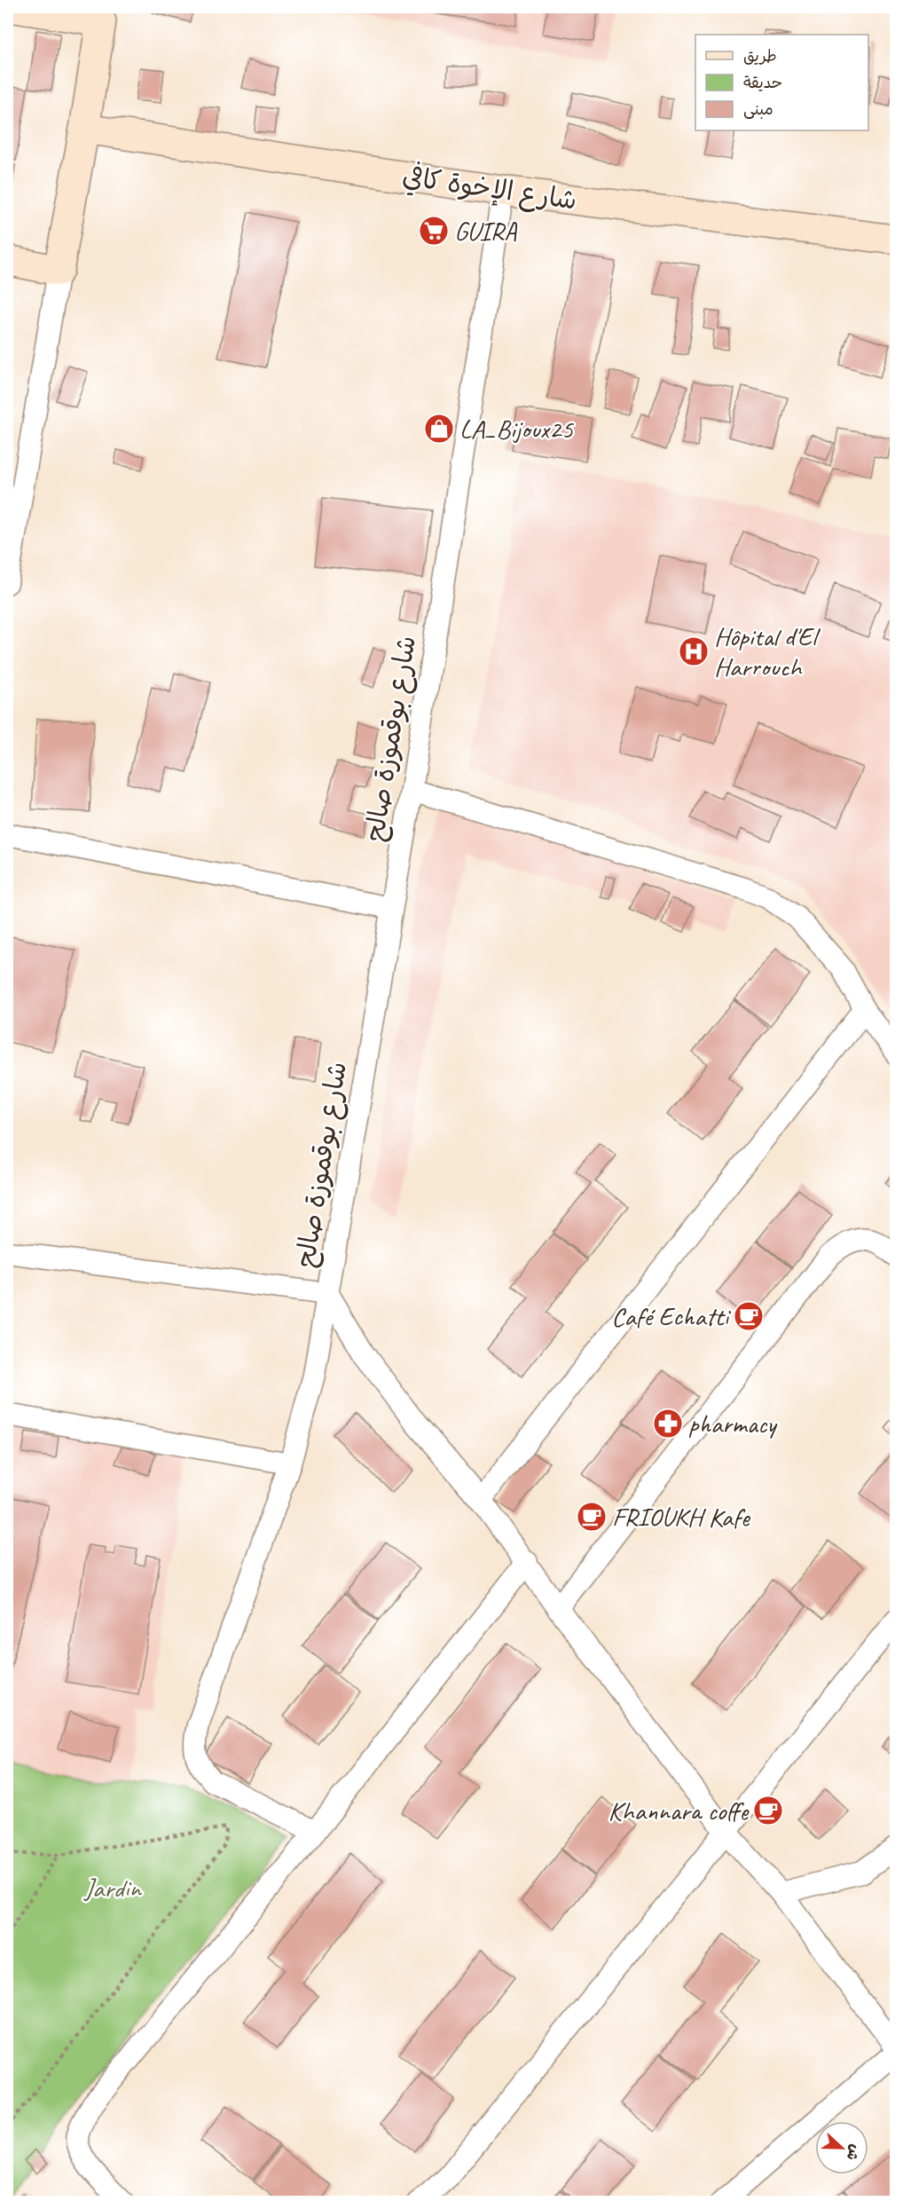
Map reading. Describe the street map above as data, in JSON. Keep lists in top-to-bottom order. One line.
{"streets":{"main road":["شارع الإخوة كافي"],"street":["شارع بوقموزة صالح"]},"crossings":[["شارع الإخوة كافي","شارع بوقموزة صالح"]],"parks":["Jardin"],"places":{"supermarket":["GUIRA"],"shop":["LA_Bijoux25"],"hospital":["Hôpital d'El Harrouch"],"cafe":["Café Echatti","FRIOUKH Kafe","Khannara coffe"],"pharmacy":["pharmacy"]},"legend":["طريق","حديقة","مبنى"],"north":"right"}
